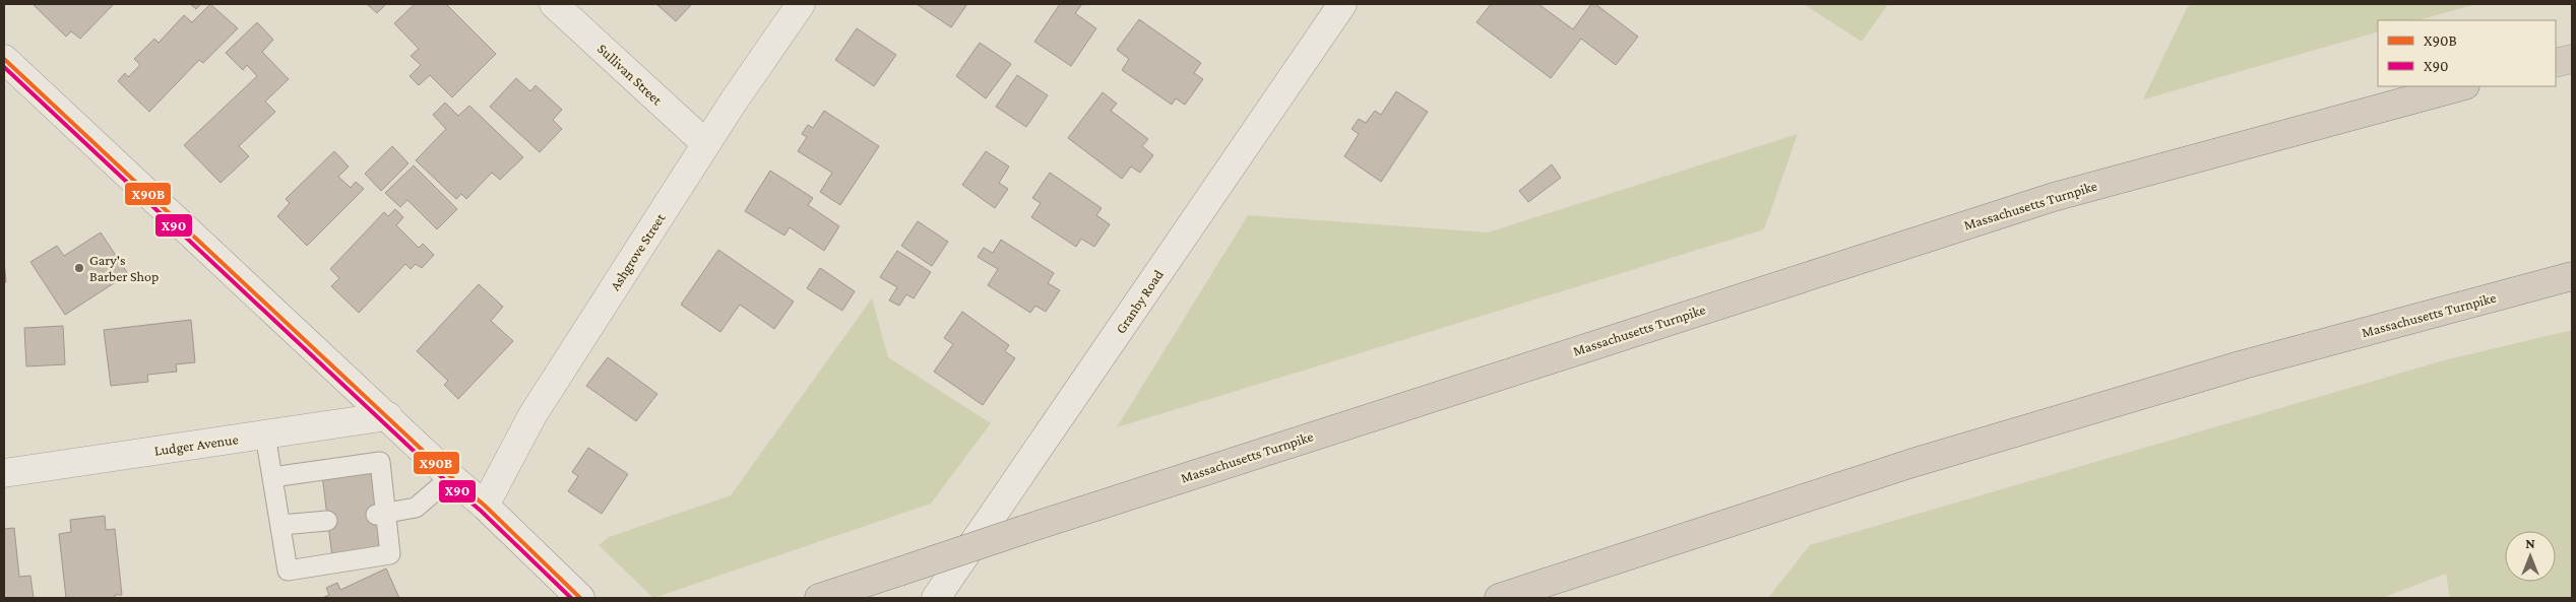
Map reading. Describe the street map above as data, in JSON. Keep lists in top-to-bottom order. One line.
{"streets":{"highway":["Massachusetts Turnpike"],"main road":["Sullivan Street","Ashgrove Street","Granby Road","Ludger Avenue"]},"crossings":[["Sullivan Street","Ashgrove Street"]],"places":["Gary's Barber Shop"],"lines":["transit line X90B","transit line X90"],"legend":["X90B","X90"],"north":"top"}
